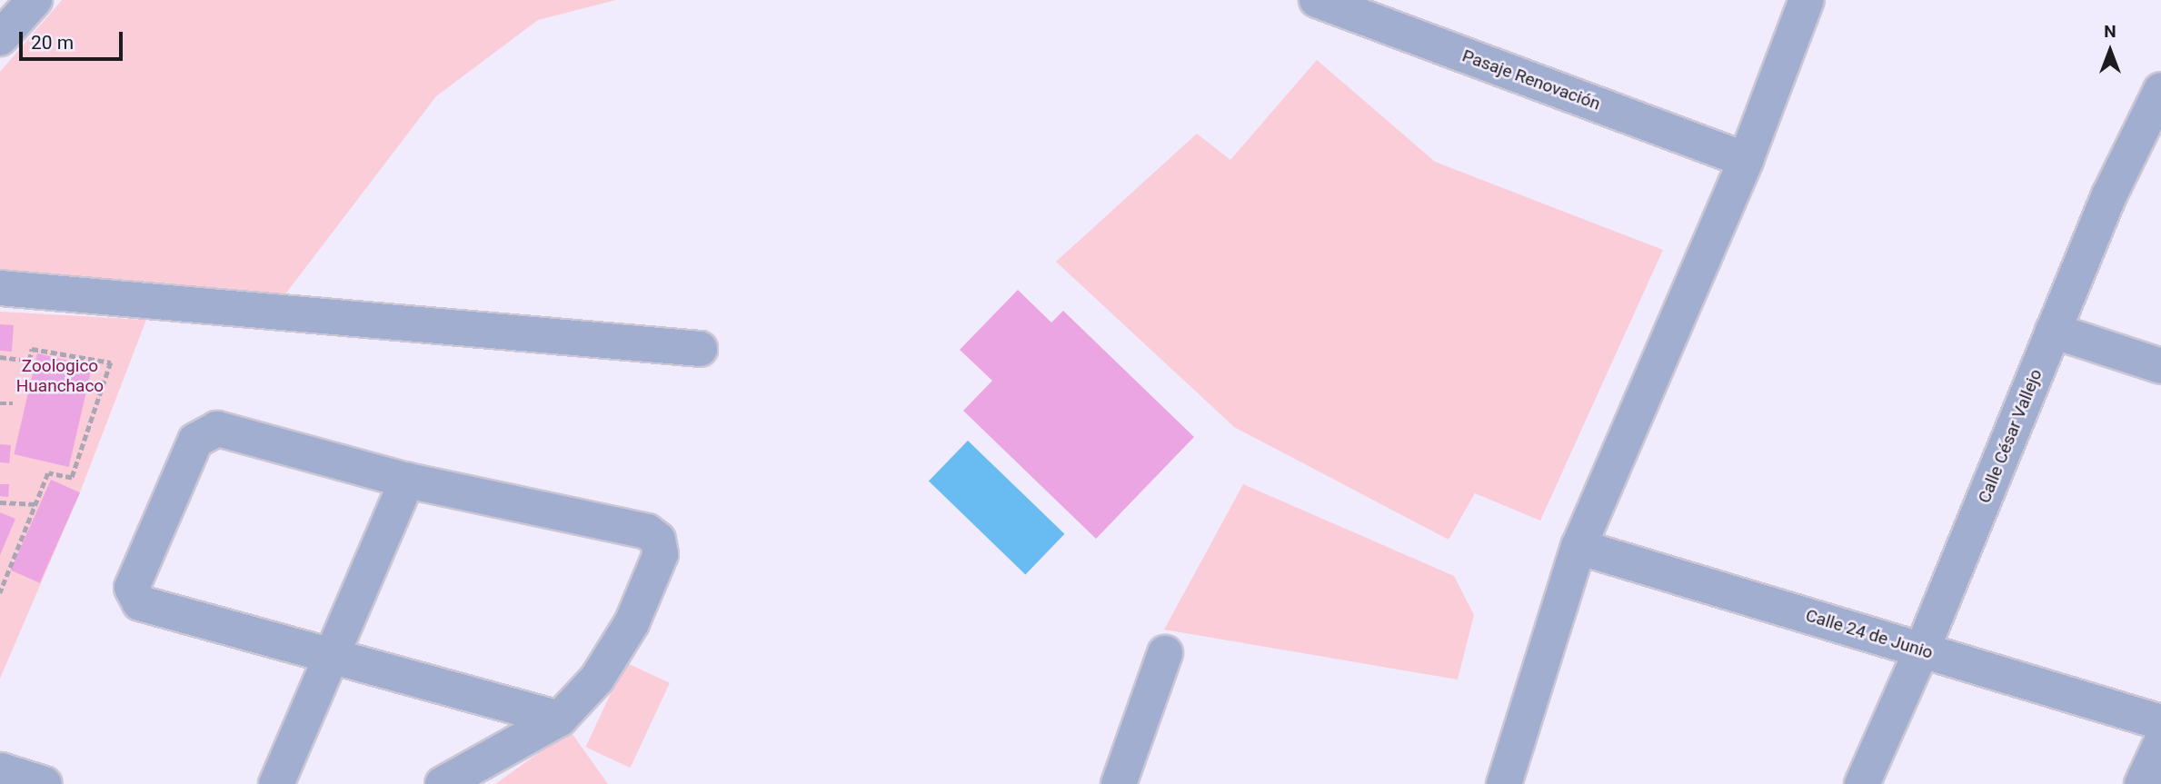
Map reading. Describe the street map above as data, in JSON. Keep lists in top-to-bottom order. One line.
{"streets":{"street":["Pasaje Renovación","Calle César Vallejo","Calle 24 de Junio"]},"crossings":[["Calle César Vallejo","Calle 24 de Junio"]],"parks":["Zoologico Huanchaco"],"scale_bar":"20 m","north":"top"}
